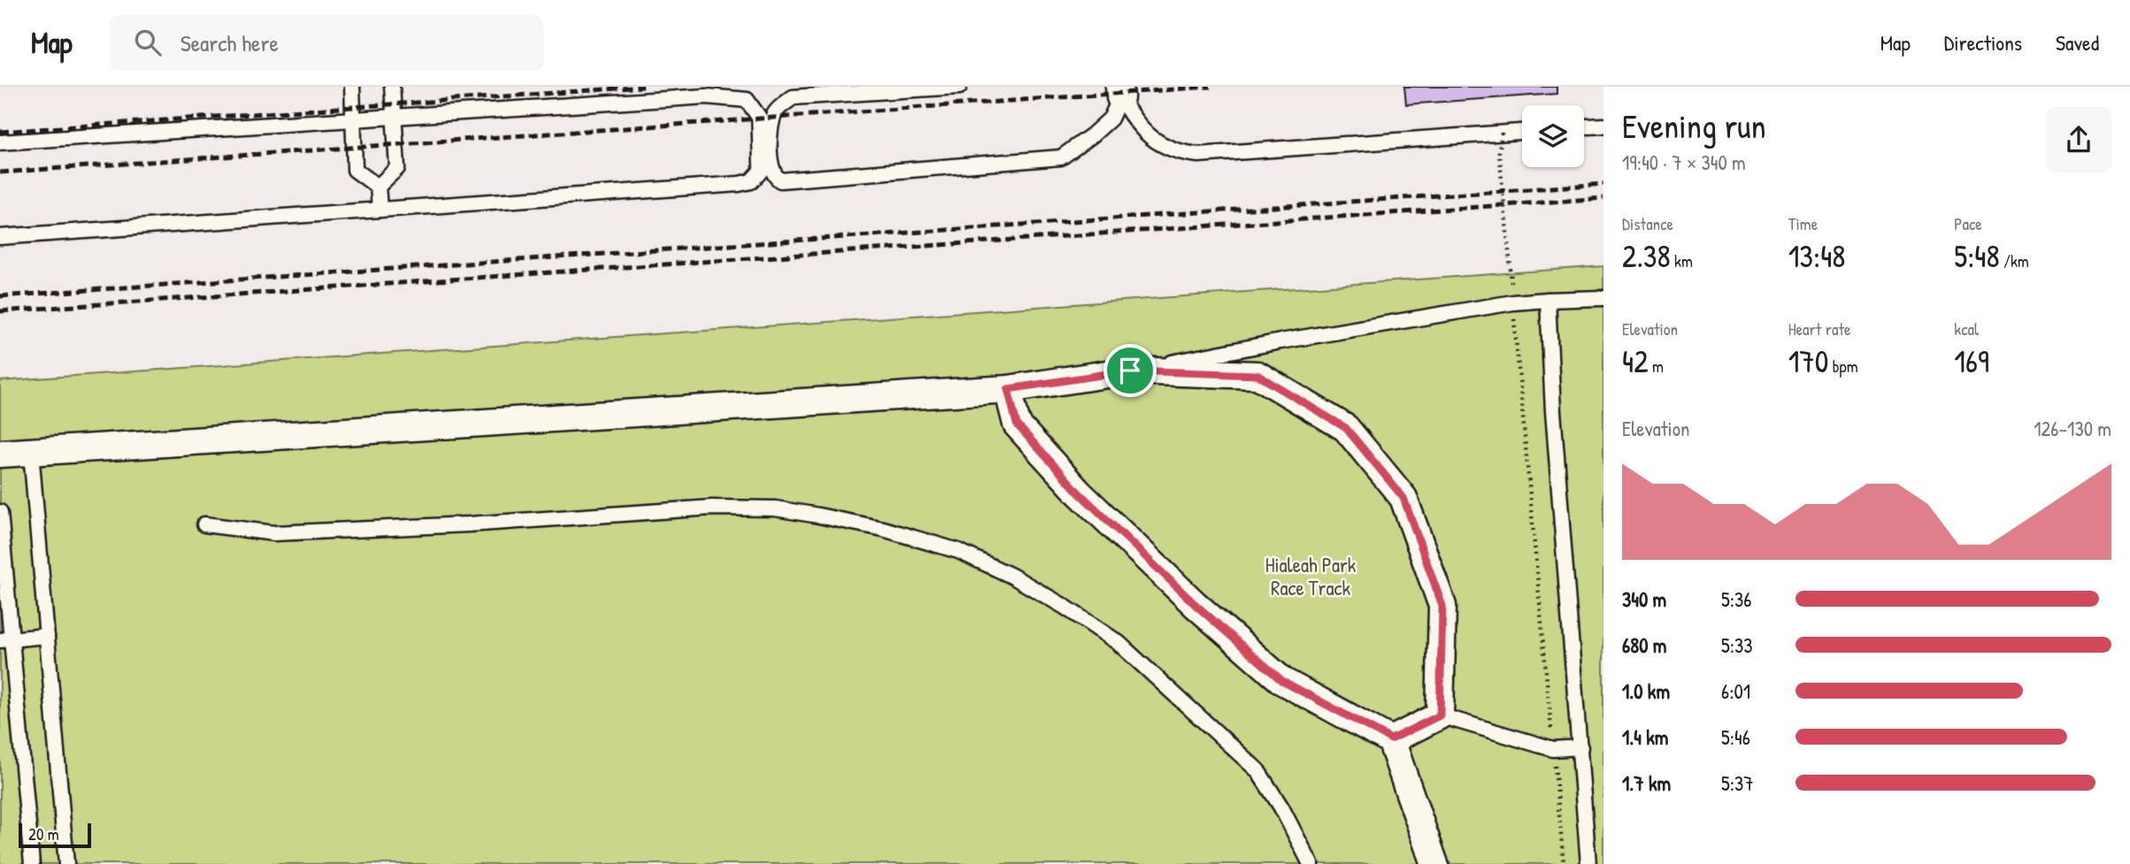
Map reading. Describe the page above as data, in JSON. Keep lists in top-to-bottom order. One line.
{"parks":["Hialeah Park Race Track"],"scale_bar":"20 m","page":{"header":"Map","search":"Search here","nav":["Map","Directions","Saved"],"heading":["Evening run","19:40 · 7 × 340 m"],"stats":[["Distance","2.38 km"],["Time","13:48"],["Pace","5:48 /km"],["Elevation","42 m"],["Heart rate","170 bpm"],["kcal","169"]],"chart":["Elevation","126–130 m"],"list":[{"name":"340 m","note":"5:36"},{"name":"680 m","note":"5:33"},{"name":"1.0 km","note":"6:01"},{"name":"1.4 km","note":"5:46"},{"name":"1.7 km","note":"5:37"}],"scale":"20 m"}}
